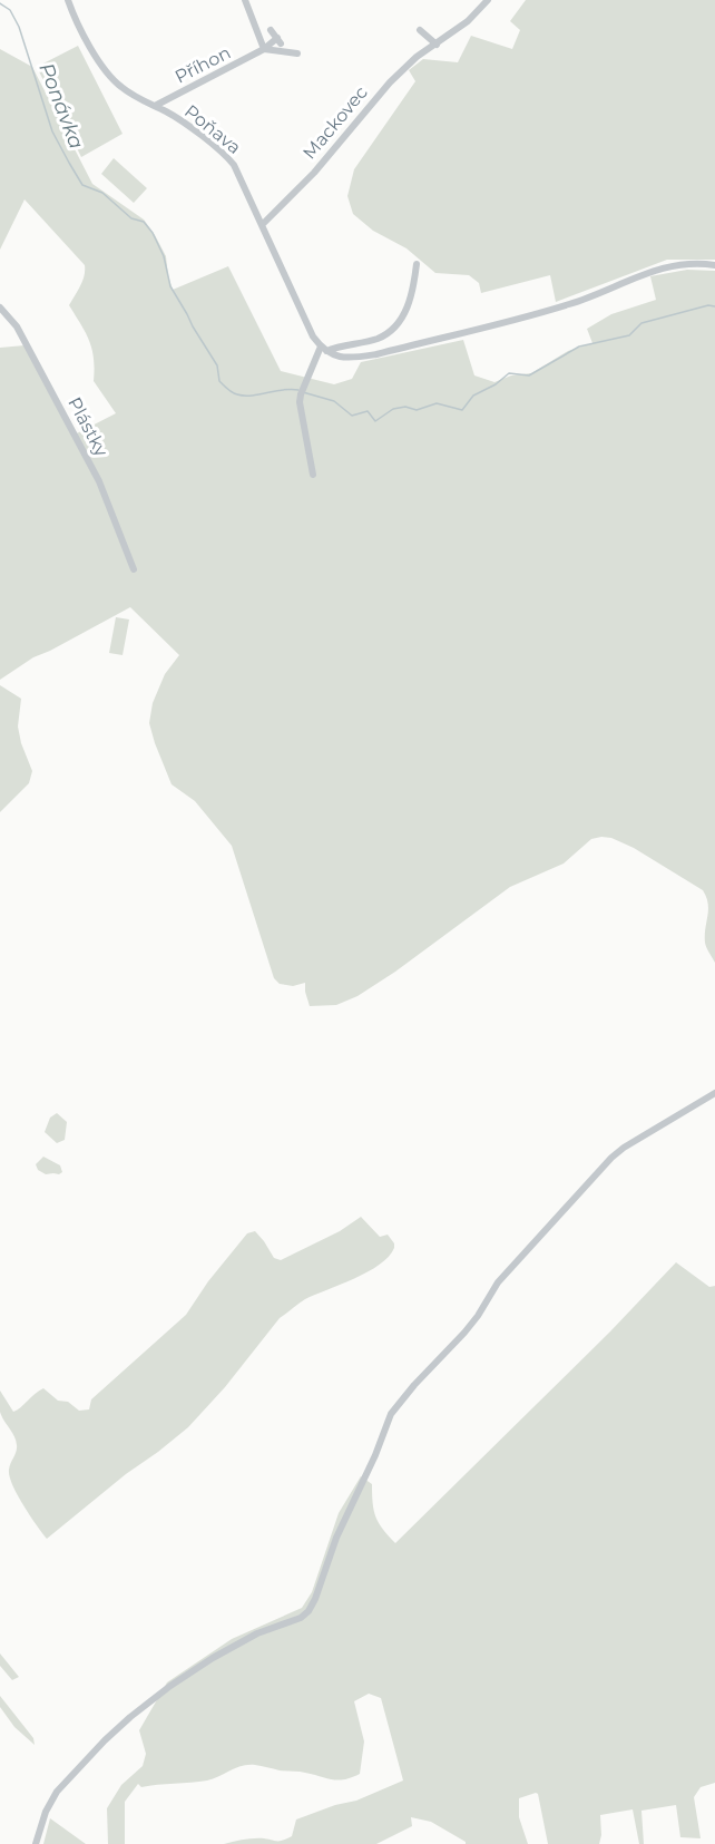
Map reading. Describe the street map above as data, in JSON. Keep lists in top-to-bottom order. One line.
{"streets":{"street":["Příhon","Mackovec","Poňava","Plástky"]},"crossings":[["Příhon","Poňava"],["Mackovec","Poňava"]],"water":["Ponávka"]}
